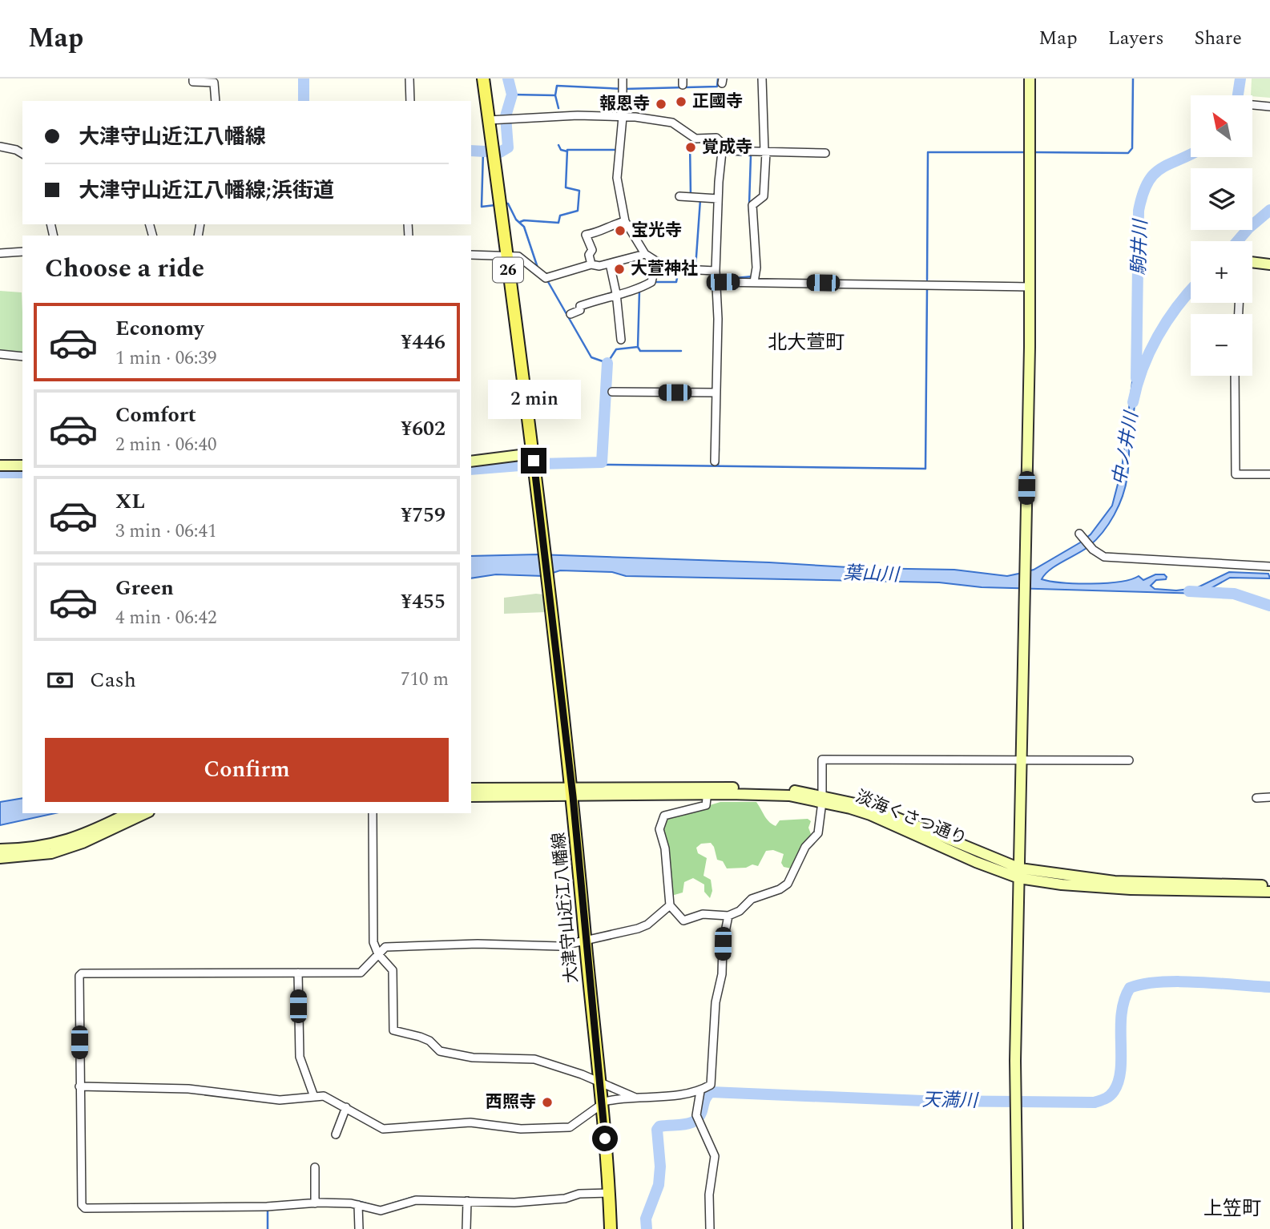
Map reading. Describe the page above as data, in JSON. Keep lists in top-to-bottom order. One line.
{"streets":{"main road":["26","大津守山近江八幡線"],"street":["淡海くさつ通り"]},"crossings":[["26","大津守山近江八幡線"],["淡海くさつ通り","大津守山近江八幡線"]],"districts":["北大萱町","上笠町"],"water":["駒井川","中ノ井川","葉山川","天満川"],"places":["正國寺","報恩寺","覚成寺","宝光寺","大萱神社","西照寺"],"north":"top left","page":{"header":"Map","nav":["Map","Layers","Share"],"map_buttons":["+","−"],"banner":["大津守山近江八幡線","大津守山近江八幡線;浜街道"],"heading":"Choose a ride","list":[{"name":"Economy","note":"1 min · 06:39","value":"¥446"},{"name":"Comfort","note":"2 min · 06:40","value":"¥602"},{"name":"XL","note":"3 min · 06:41","value":"¥759"},{"name":"Green","note":"4 min · 06:42","value":"¥455"}],"bubble":"2 min","pay":["Cash","710 m"],"buttons":"Confirm"}}
